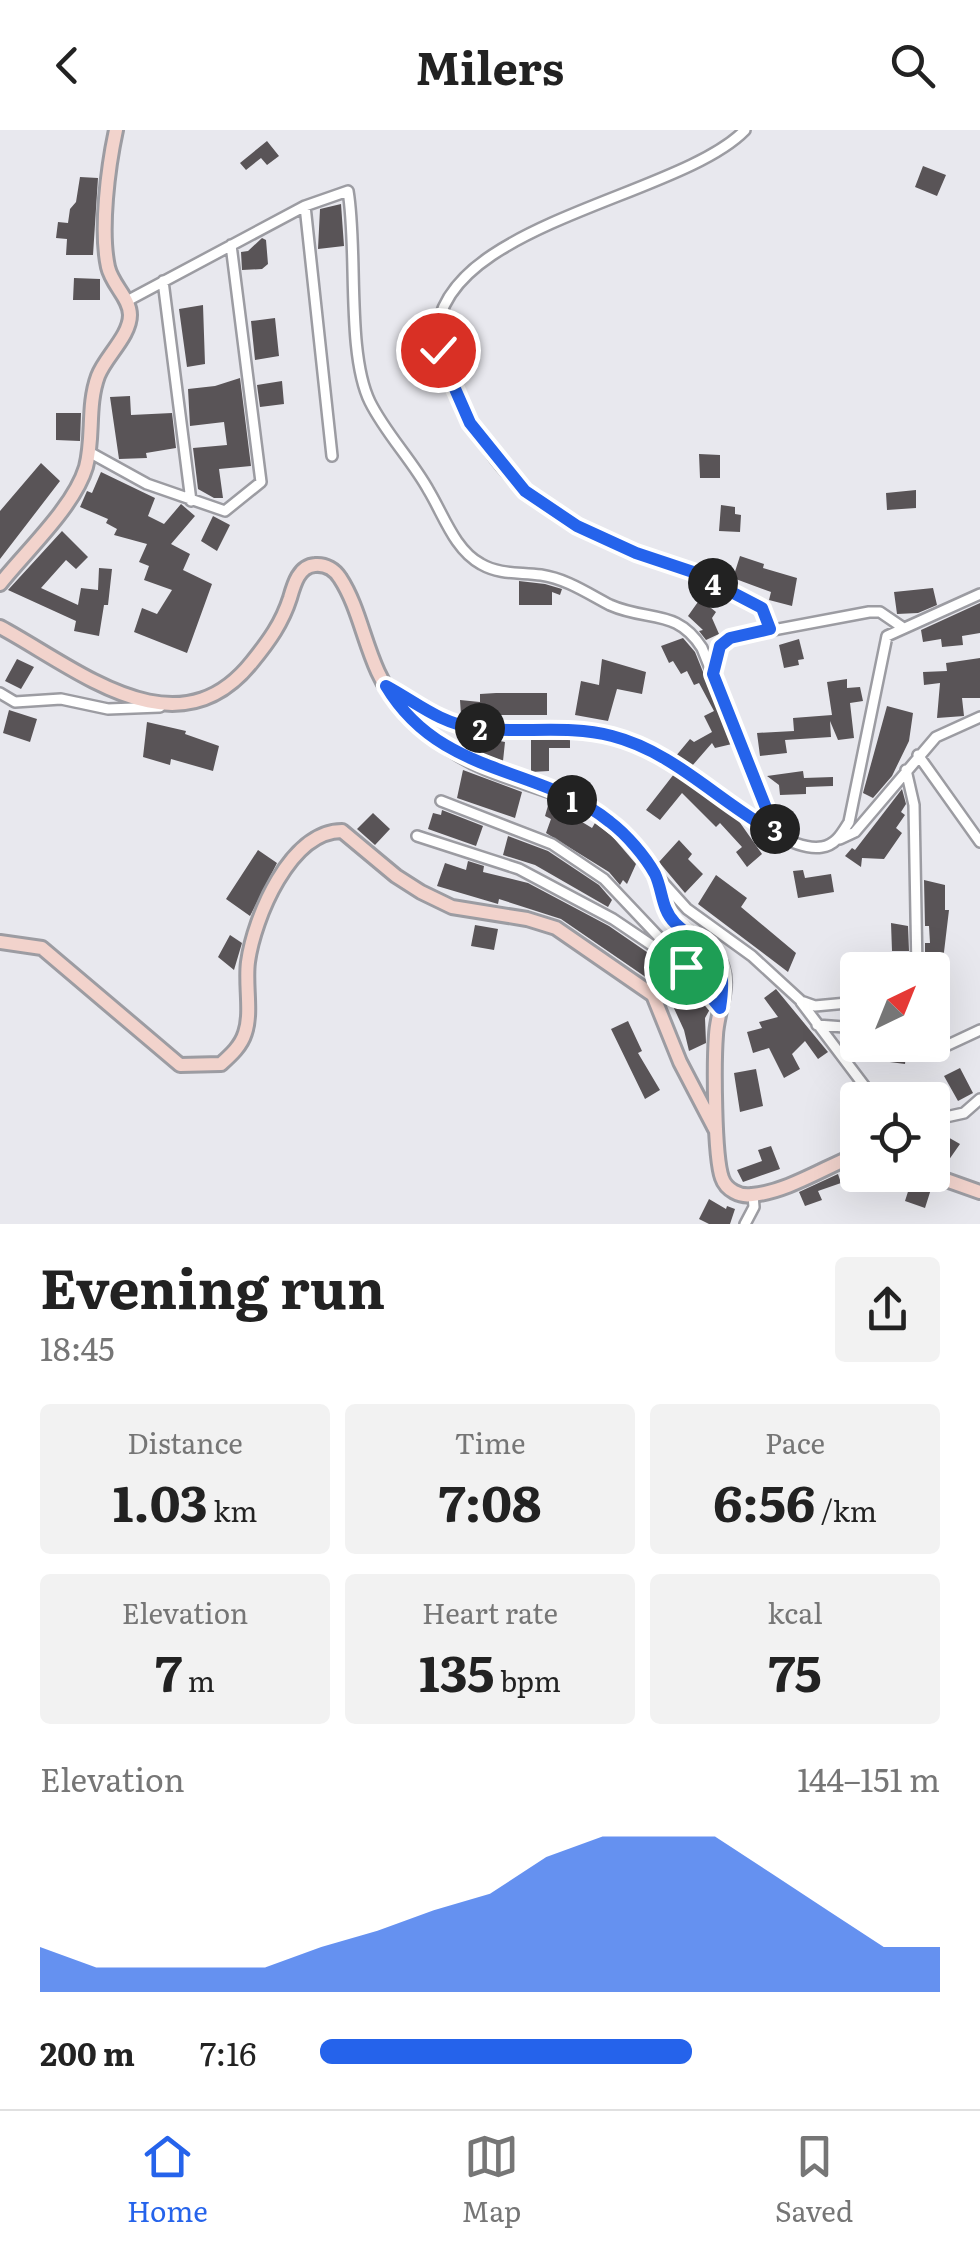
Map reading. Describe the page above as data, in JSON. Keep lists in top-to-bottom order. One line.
{"north":"top right","page":{"header":"Milers","pins":["4","2","1","3"],"heading":["Evening run","18:45"],"stats":[["Distance","1.03 km"],["Time","7:08"],["Pace","6:56 /km"],["Elevation","7 m"],["Heart rate","135 bpm"],["kcal","75"]],"chart":["Elevation","144–151 m"],"list":[{"name":"200 m","note":"7:16"}],"tabs":["Home","Map","Saved"]}}
